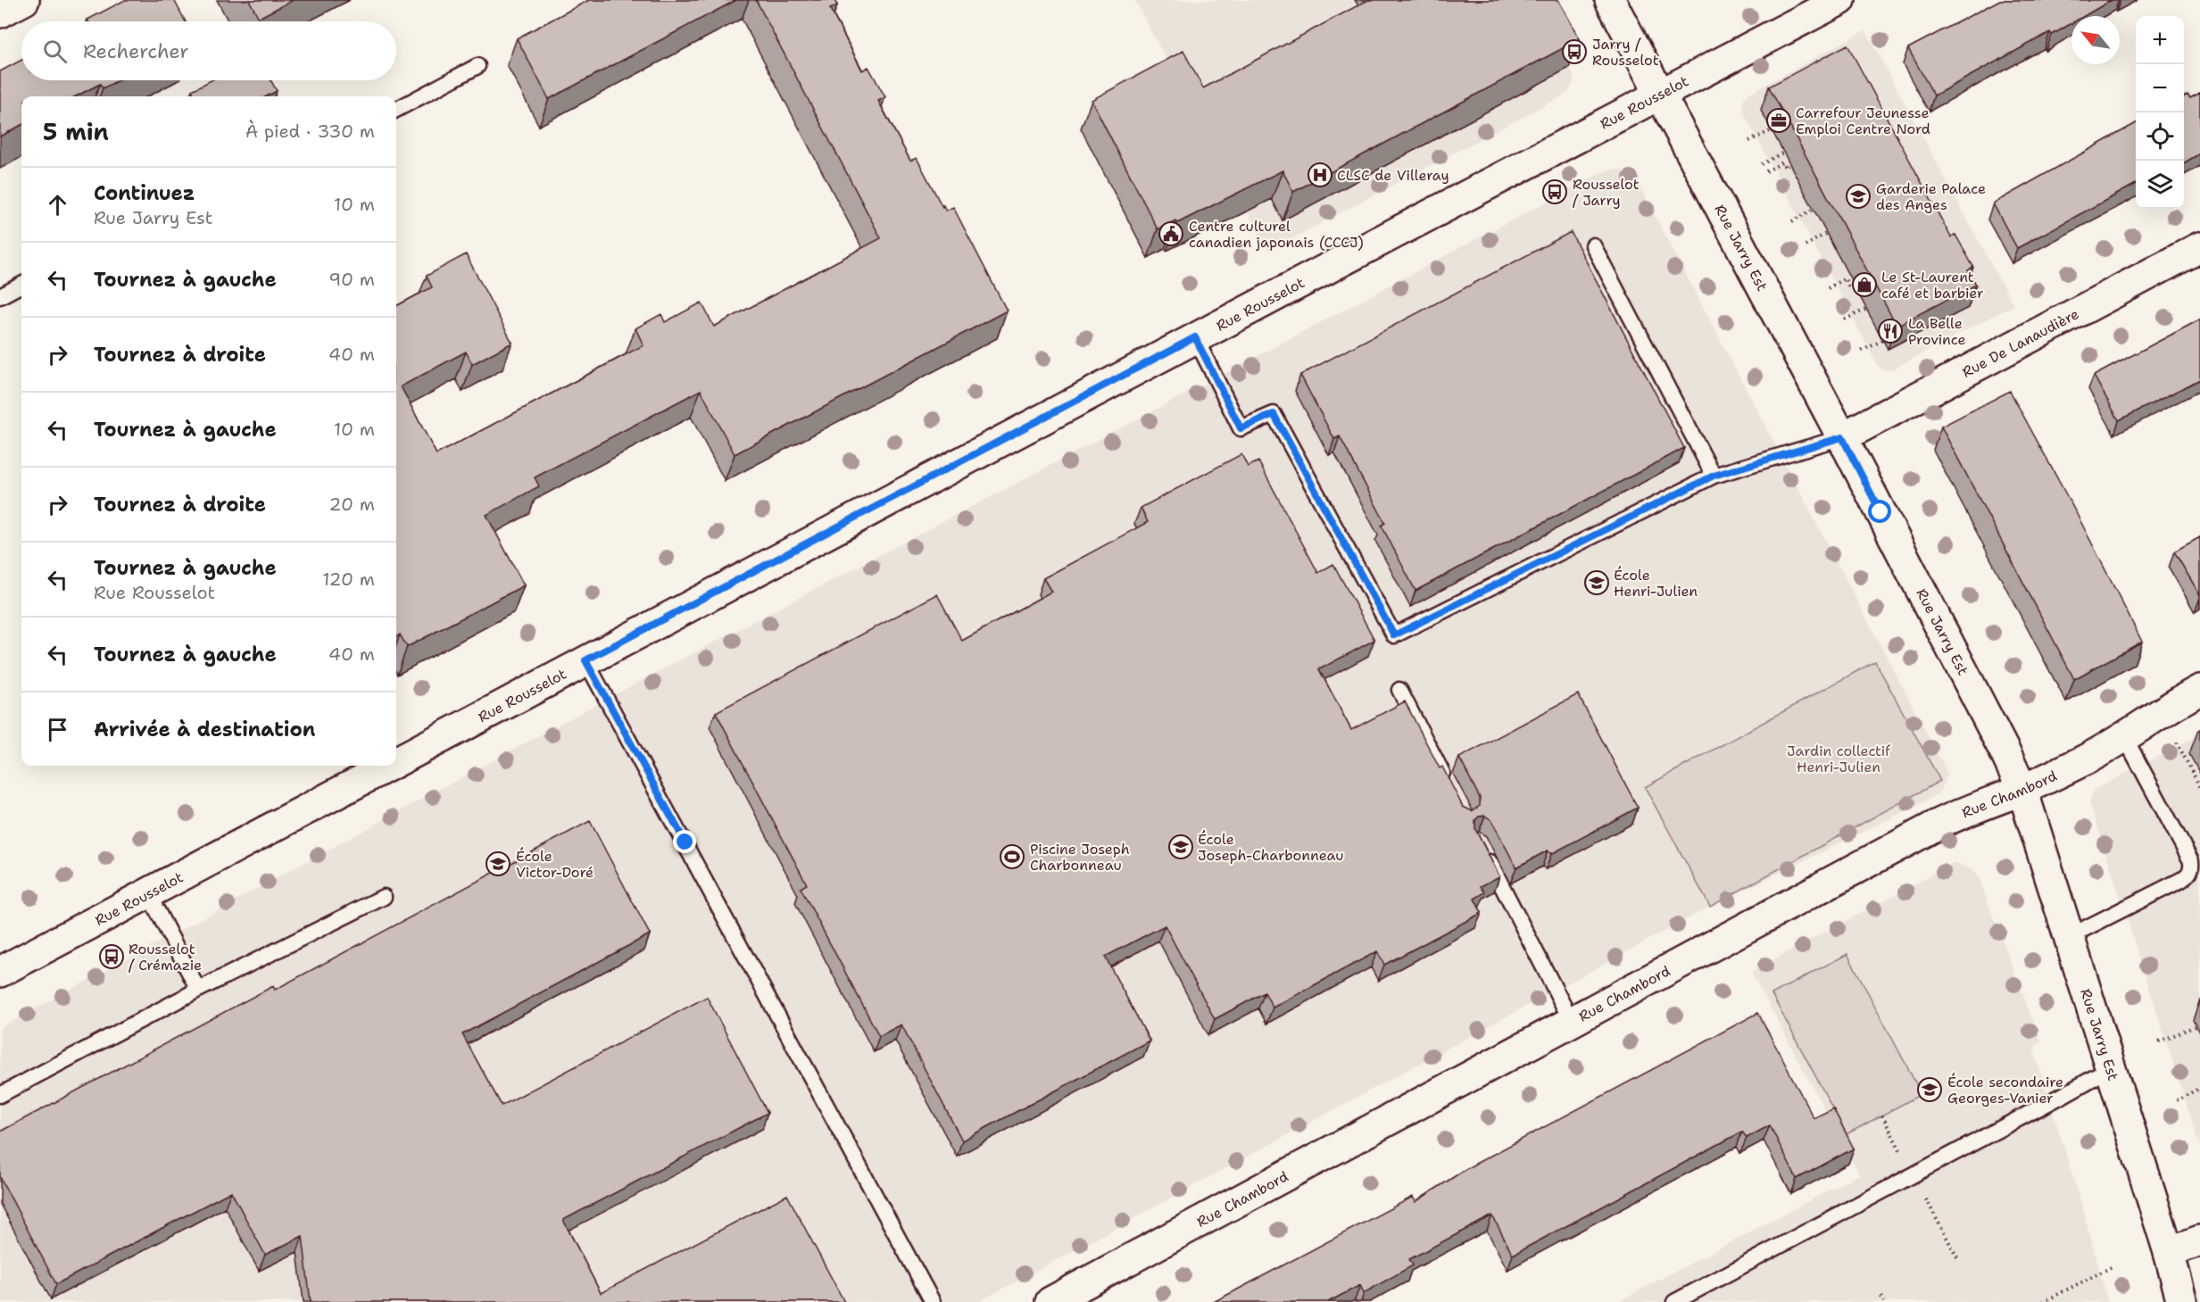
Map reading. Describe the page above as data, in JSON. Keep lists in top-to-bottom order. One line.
{"streets":{"street":["Rue Rousselot","Rue Jarry Est","Rue De Lanaudière","Rue Chambord"]},"crossings":[["Rue Rousselot","Rue Jarry Est"],["Rue Jarry Est","Rue De Lanaudière"],["Rue Jarry Est","Rue Chambord"]],"parks":["Jardin collectif Henri-Julien"],"places":{"bus stop":["Jarry / Rousselot","Rousselot / Jarry","Rousselot / Crémazie"],"office":["Carrefour Jeunesse Emploi Centre Nord"],"hospital":["CLSC de Villeray"],"school or university":["Garderie Palace des Anges","École Henri-Julien","École Joseph-Charbonneau","École Victor-Doré","École secondaire Georges-Vanier"],"public building":["Centre culturel canadien japonais (CCCJ)"],"shop":["Le St-Laurent café et barbier"],"restaurant":["La Belle Province"],"sports":["Piscine Joseph Charbonneau"]},"north":"top left","page":{"map_buttons":["+","−"],"search":"Rechercher","heading":["5 min","À pied · 330 m"],"list":[["Continuez","Rue Jarry Est","10 m"],["Tournez à gauche","90 m"],["Tournez à droite","40 m"],["Tournez à gauche","10 m"],["Tournez à droite","20 m"],["Tournez à gauche","Rue Rousselot","120 m"],["Tournez à gauche","40 m"],"Arrivée à destination"]}}
